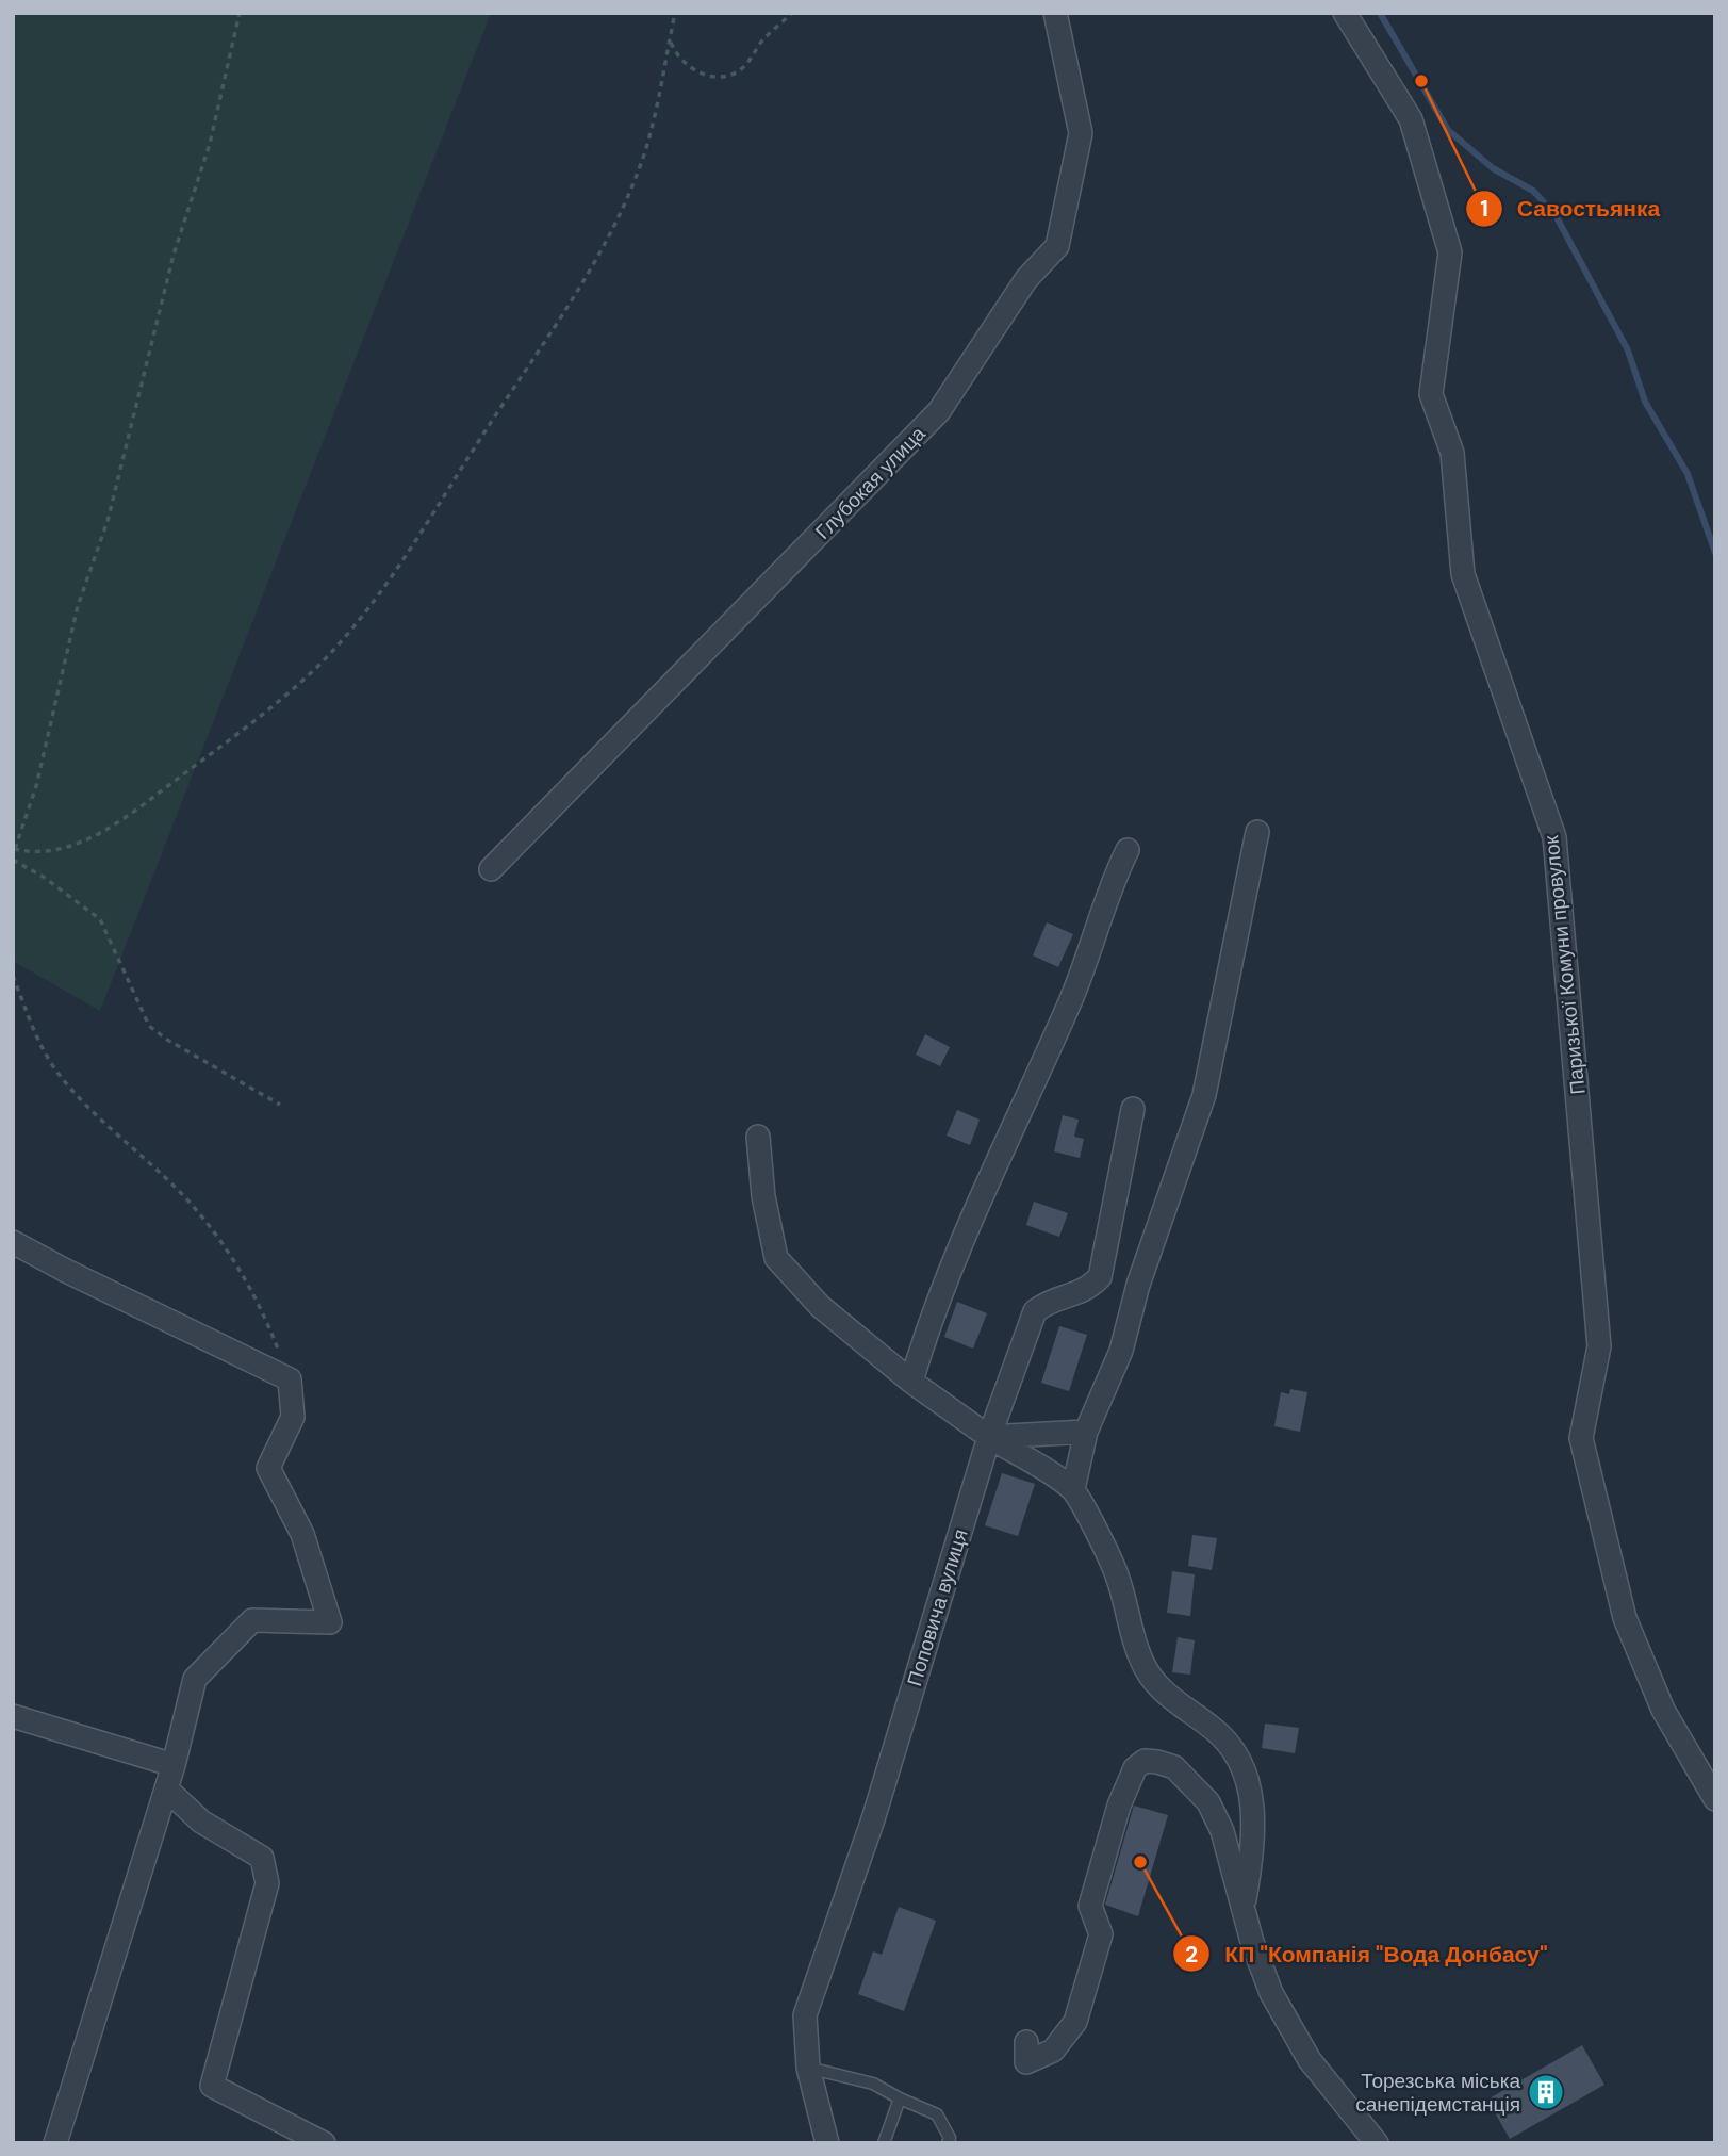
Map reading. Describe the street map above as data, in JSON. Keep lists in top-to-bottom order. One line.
{"streets":{"street":["Глубокая улица","Паризької Комуни провулок","Поповича вулиця"]},"places":{"other":["Савостьянка","КП \"Компанія \"Вода Донбасу\""],"building":["Торезська міська санепідемстанція"]}}
